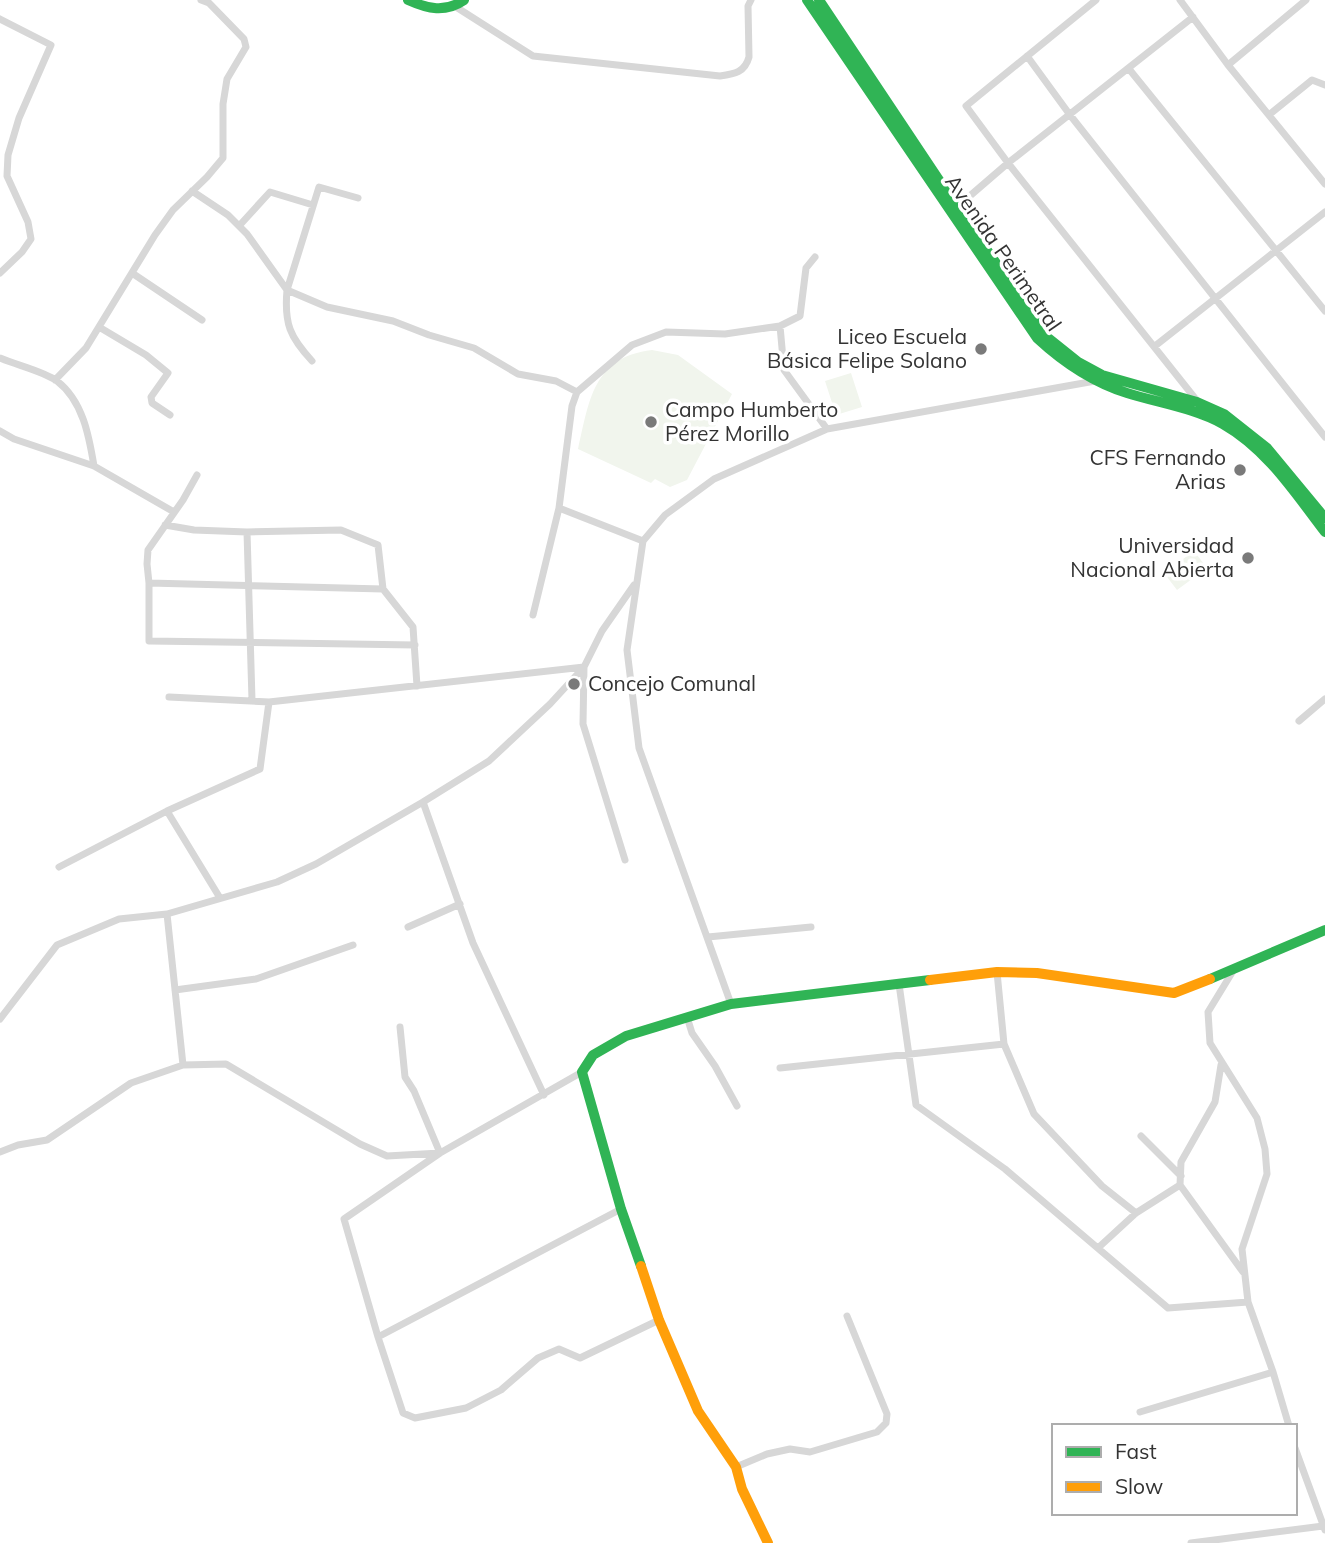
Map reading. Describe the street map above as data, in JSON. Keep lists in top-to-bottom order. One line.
{"streets":{"main road":["Avenida Perimetral"]},"places":["Liceo Escuela Básica Felipe Solano","Campo Humberto Pérez Morillo","CFS Fernando Arias","Universidad Nacional Abierta","Concejo Comunal"],"legend":["Fast","Slow"]}
